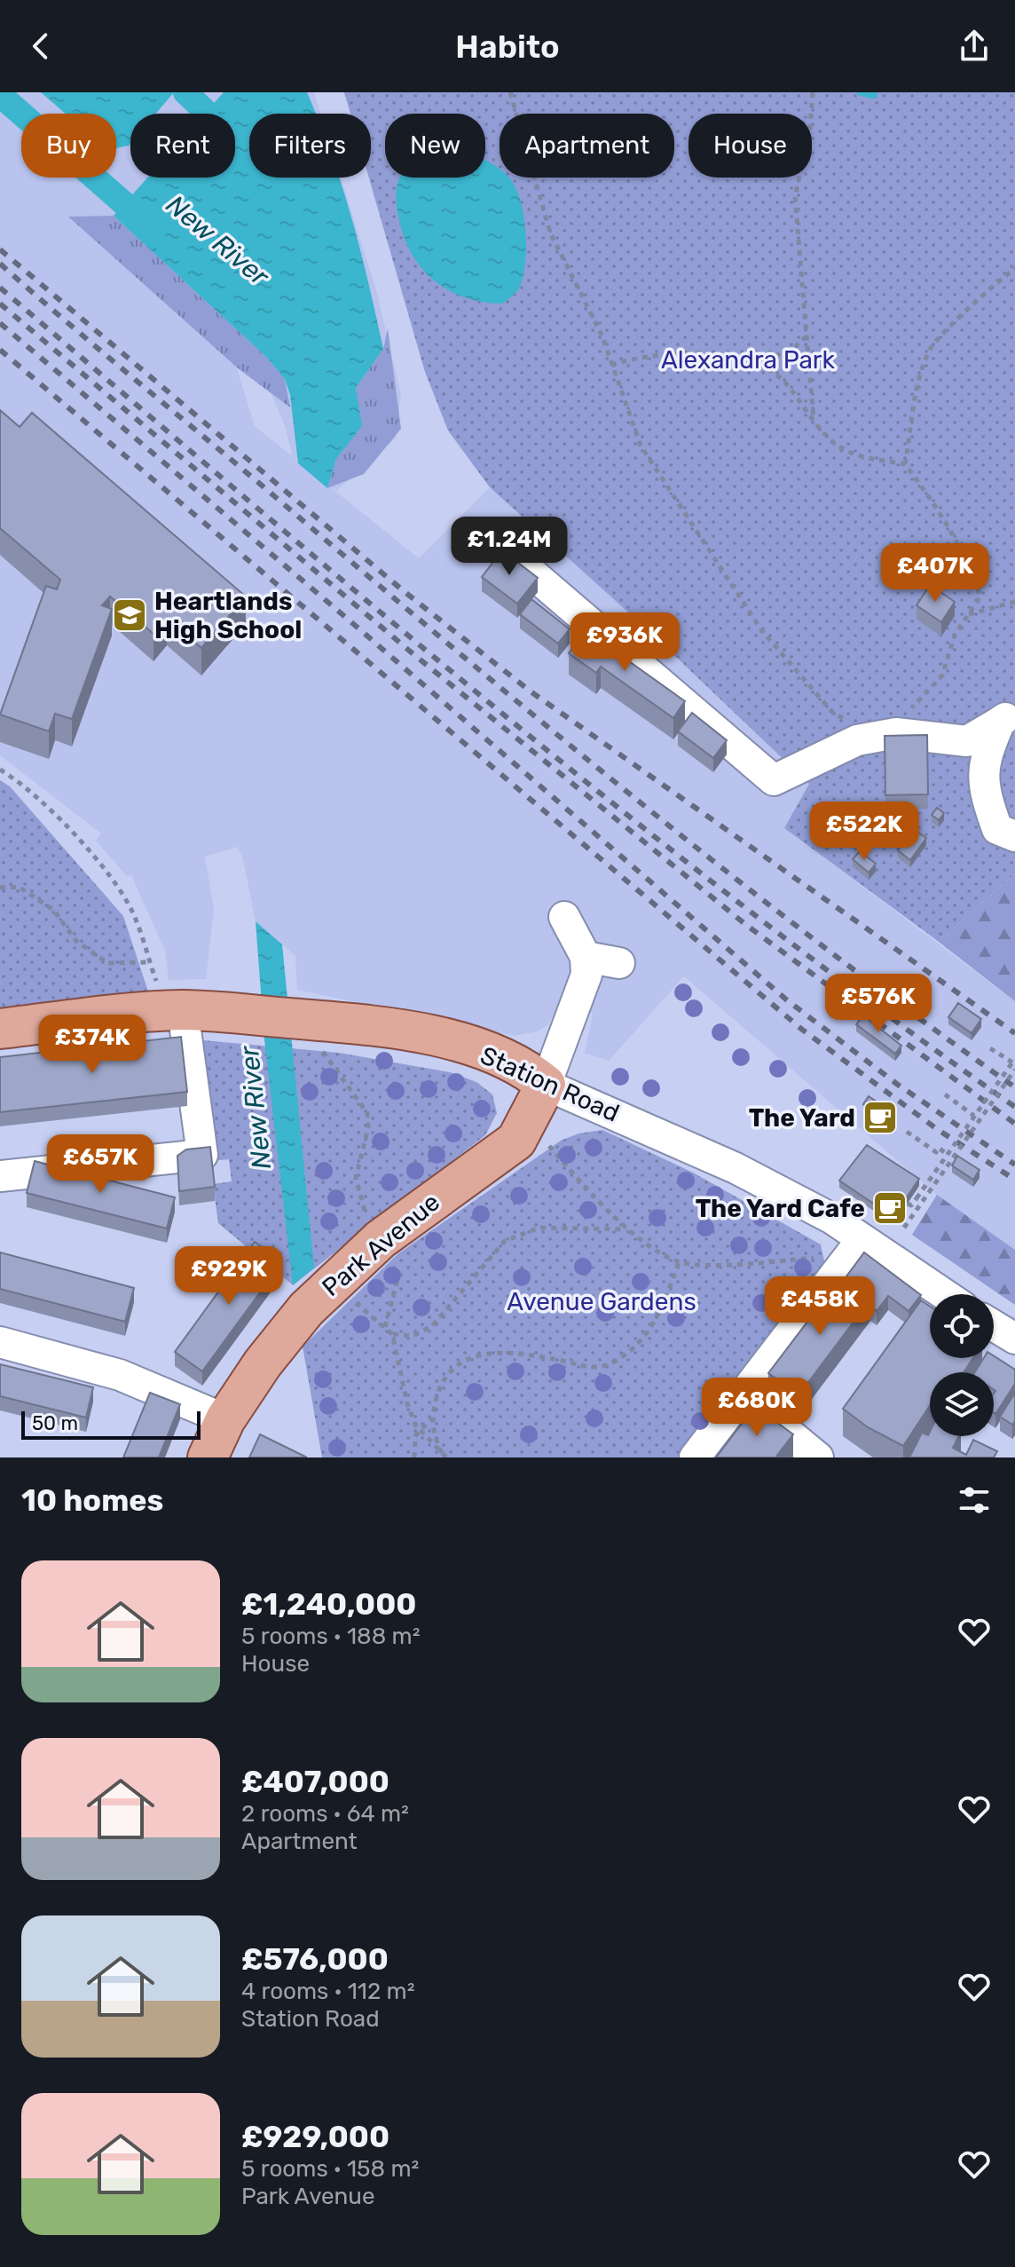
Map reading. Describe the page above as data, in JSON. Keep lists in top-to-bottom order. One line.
{"streets":{"main road":["Station Road","Park Avenue"]},"crossings":[["Station Road","Park Avenue"]],"water":["New River"],"parks":["Alexandra Park","Avenue Gardens"],"places":{"school or university":["Heartlands High School"],"cafe":["The Yard","The Yard Cafe"]},"scale_bar":"50 m","page":{"header":"Habito","chip":["Buy","Rent","Filters","New","Apartment","House"],"price":["£1.24M","£407K","£936K","£522K","£576K","£374K","£657K","£929K","£458K","£680K"],"scale":"50 m","heading":"10 homes","list":[{"name":"£1,240,000","note":"5 rooms · 188 m² · House"},{"name":"£407,000","note":"2 rooms · 64 m² · Apartment"},{"name":"£576,000","note":"4 rooms · 112 m² · Station Road"},{"name":"£929,000","note":"5 rooms · 158 m² · Park Avenue"}]}}
